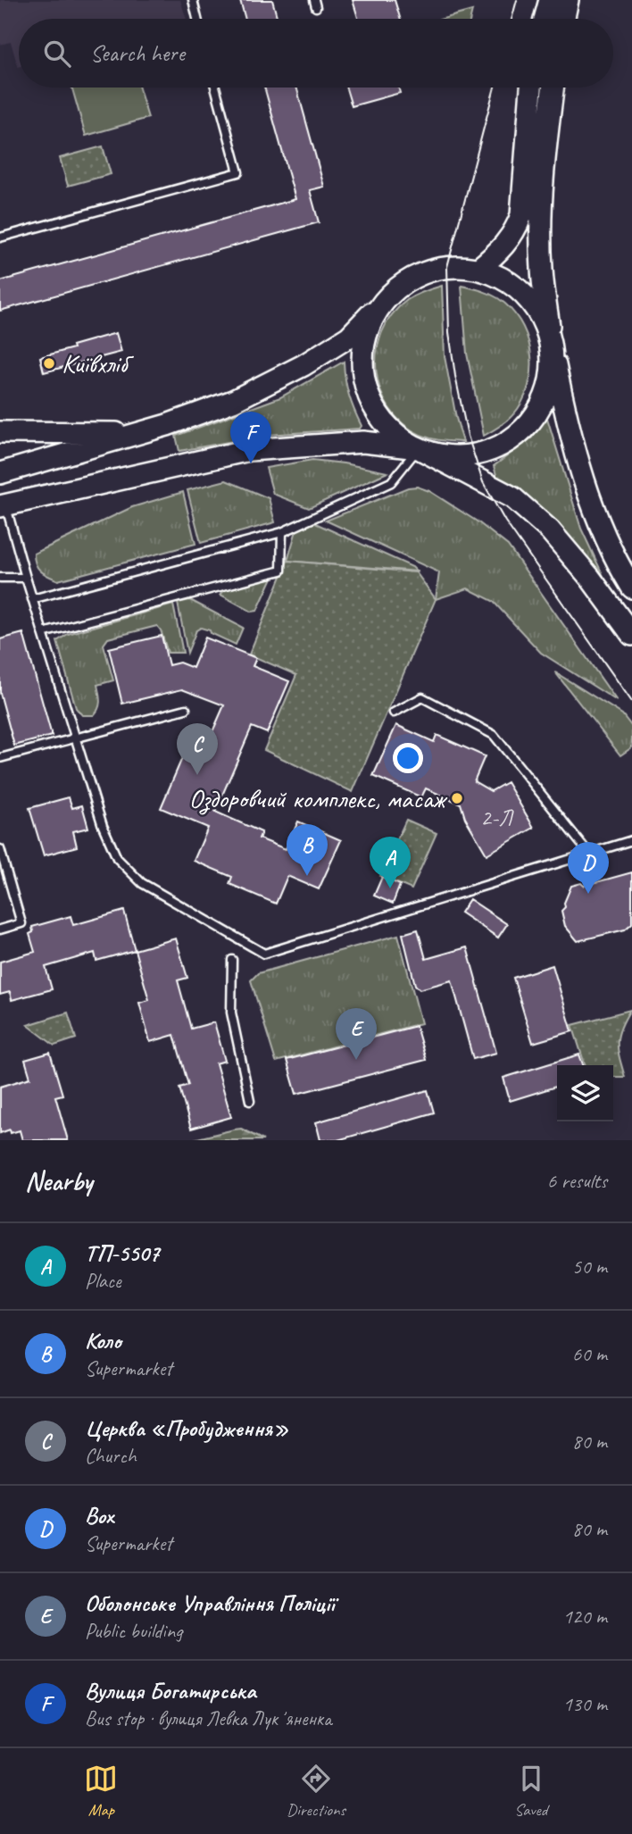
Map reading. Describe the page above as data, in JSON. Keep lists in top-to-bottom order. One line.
{"places":["Київхліб","Оздоровчий комплекс, масаж"],"house_numbers":["2-Л"],"page":{"search":"Search here","pins":["F","C","B","A","D","E"],"heading":["Nearby","6 results"],"list":[{"mark":"A","name":"ТП-5507","note":"Place","value":"50 m"},{"mark":"B","name":"Коло","note":"Supermarket","value":"60 m"},{"mark":"C","name":"Церква «Пробудження»","note":"Church","value":"80 m"},{"mark":"D","name":"Box","note":"Supermarket","value":"80 m"},{"mark":"E","name":"Оболонське Управління Поліції","note":"Public building","value":"120 m"},{"mark":"F","name":"Вулиця Богатирська","note":"Bus stop · вулиця Левка Лукʼяненка","value":"130 m"}],"nav":["Map","Directions","Saved"]}}
